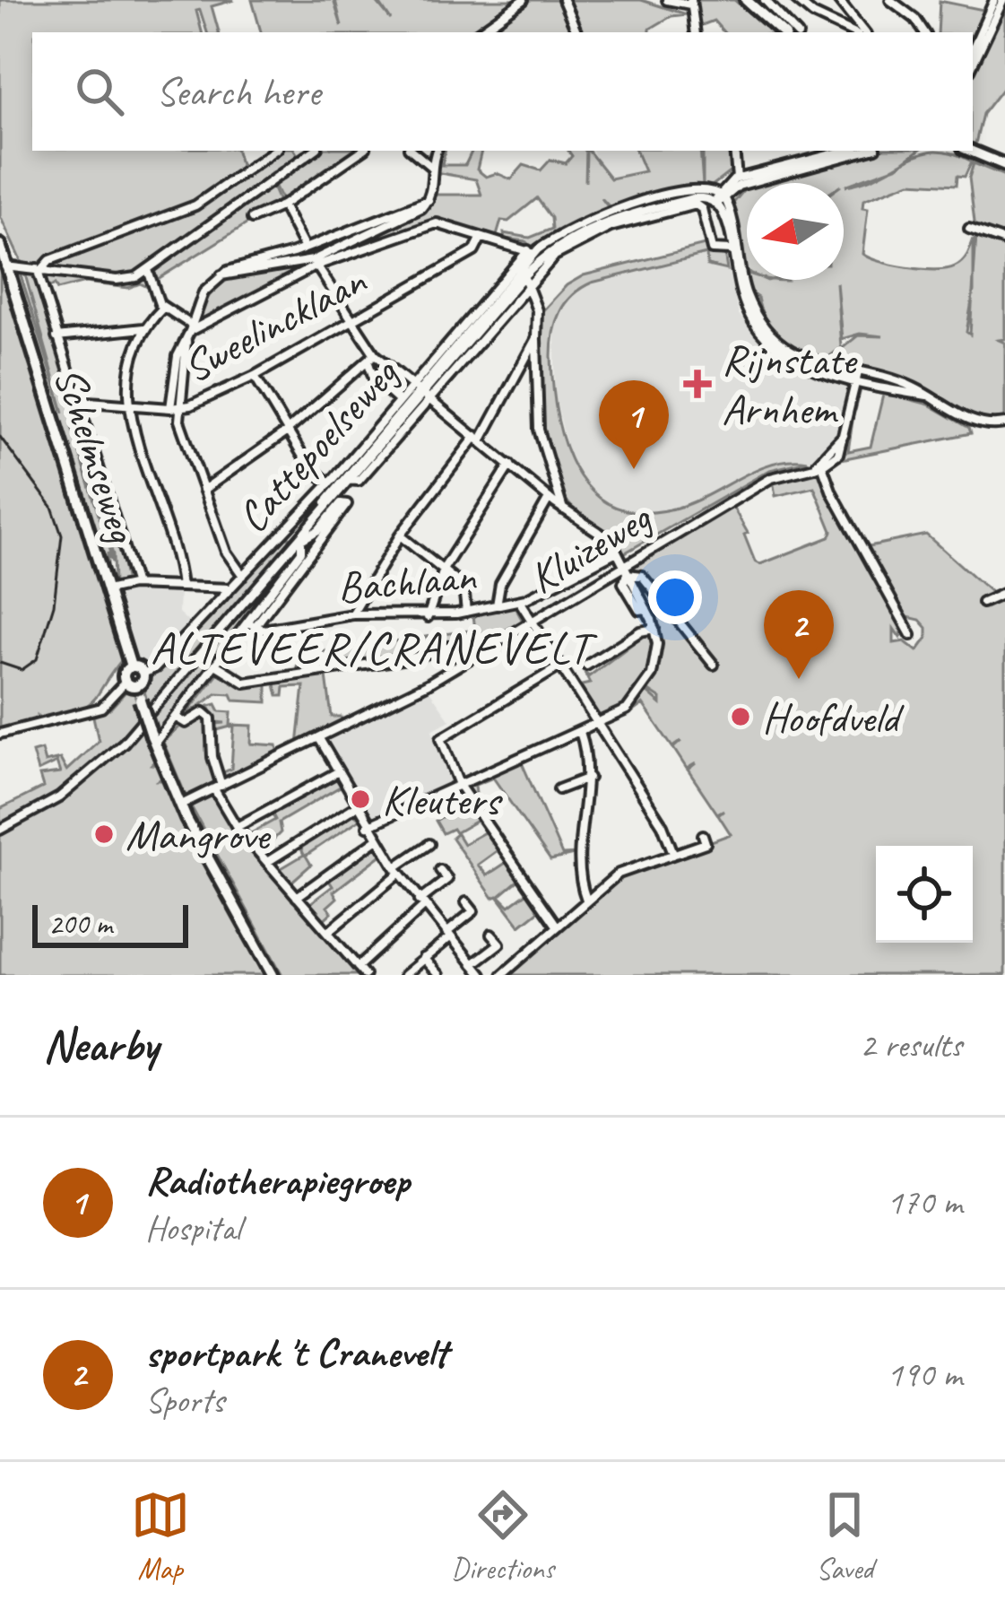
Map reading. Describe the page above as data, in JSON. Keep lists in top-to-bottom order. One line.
{"streets":{"main road":["Schelmseweg"],"street":["Sweelincklaan","Cattepoelseweg","Kluizeweg","Bachlaan"]},"crossings":[["Cattepoelseweg","Bachlaan"]],"districts":["ALTEVEER/CRANEVELT"],"places":{"health":["Rijnstate Arnhem"],"other":["Hoofdveld","Kleuters","Mangrove"]},"scale_bar":"200 m","north":"left","page":{"search":"Search here","pins":["1","2"],"scale":"200 m","heading":["Nearby","2 results"],"list":[{"mark":"1","name":"Radiotherapiegroep","note":"Hospital","value":"170 m"},{"mark":"2","name":"sportpark 't Cranevelt","note":"Sports","value":"190 m"}],"nav":["Map","Directions","Saved"]}}
